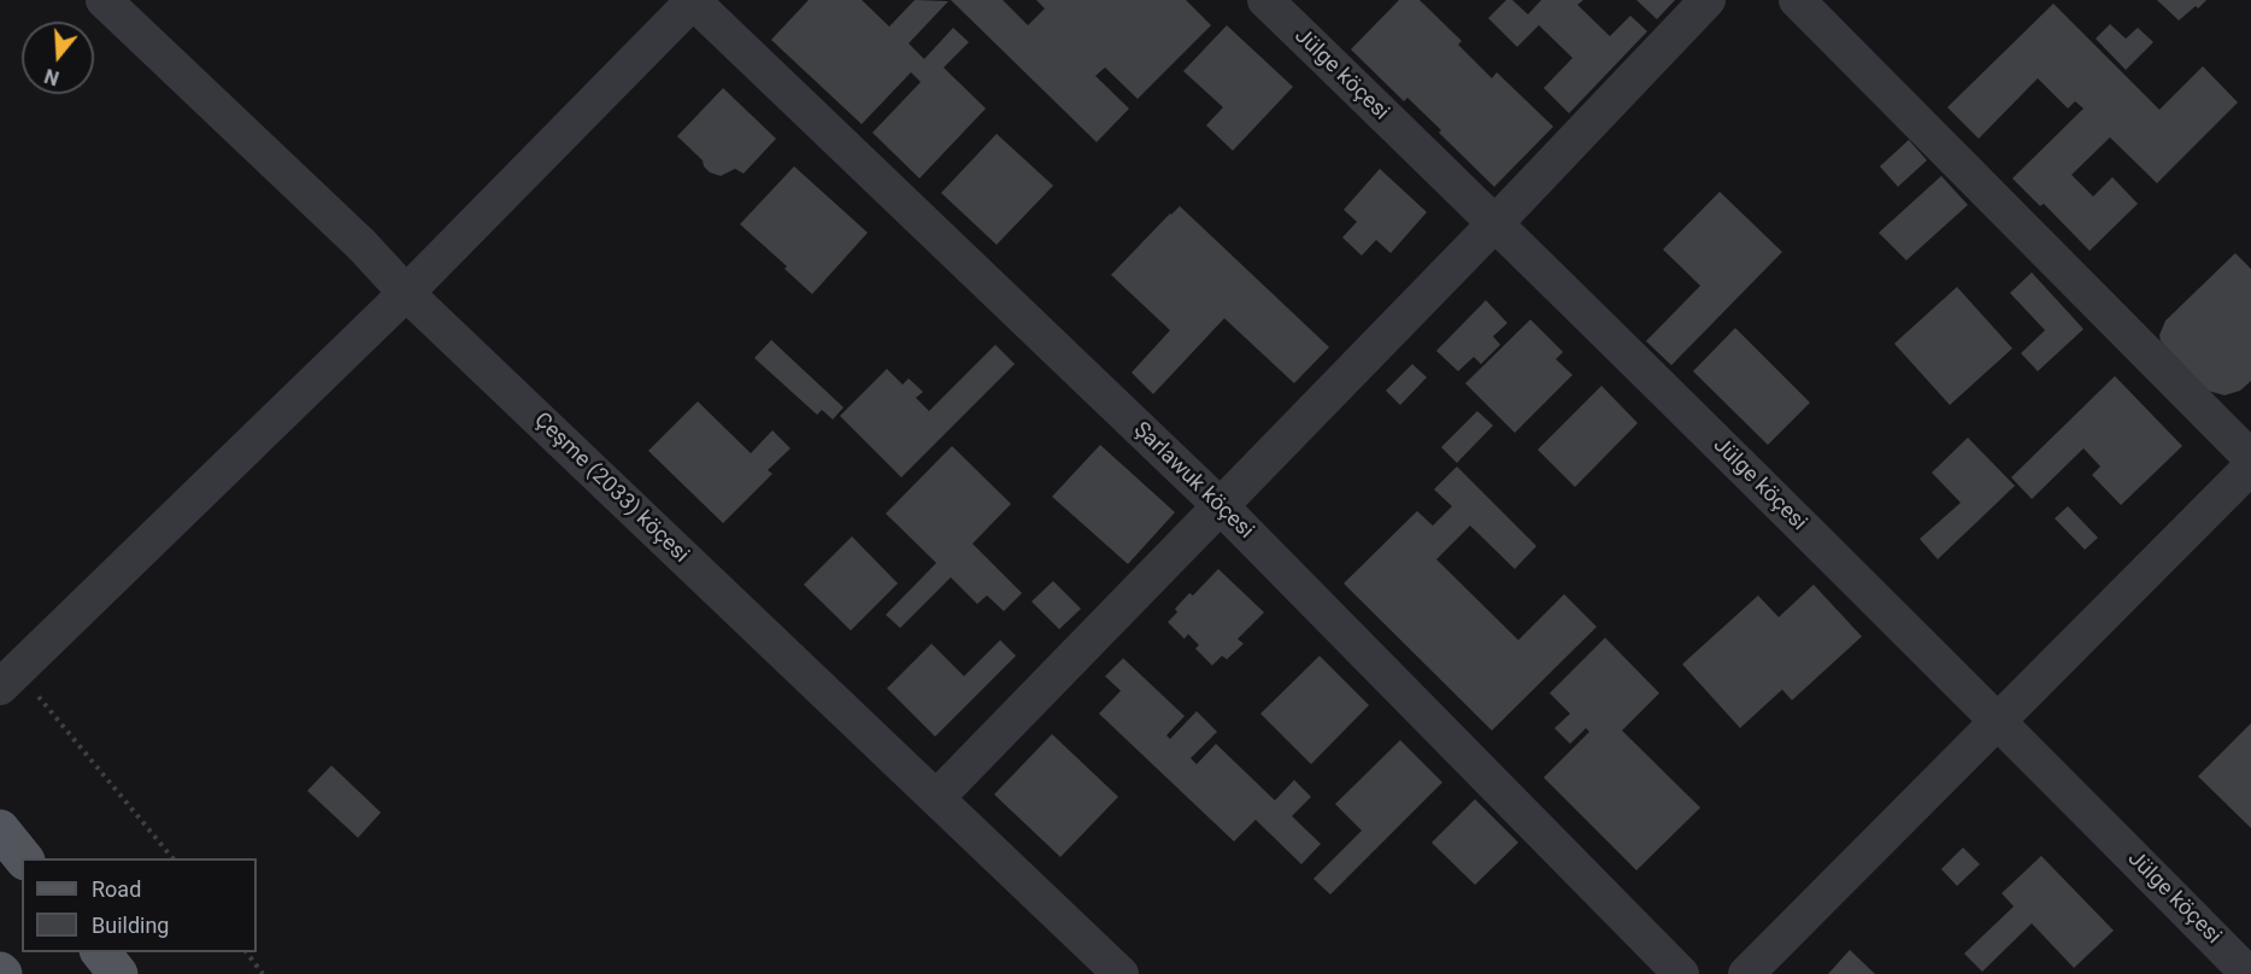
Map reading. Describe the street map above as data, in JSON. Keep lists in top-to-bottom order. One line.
{"streets":{"street":["Jülge köçesi","Şarlawuk köçesi","Çeşme (2033) köçesi"]},"legend":["Road","Building"],"north":"bottom"}
